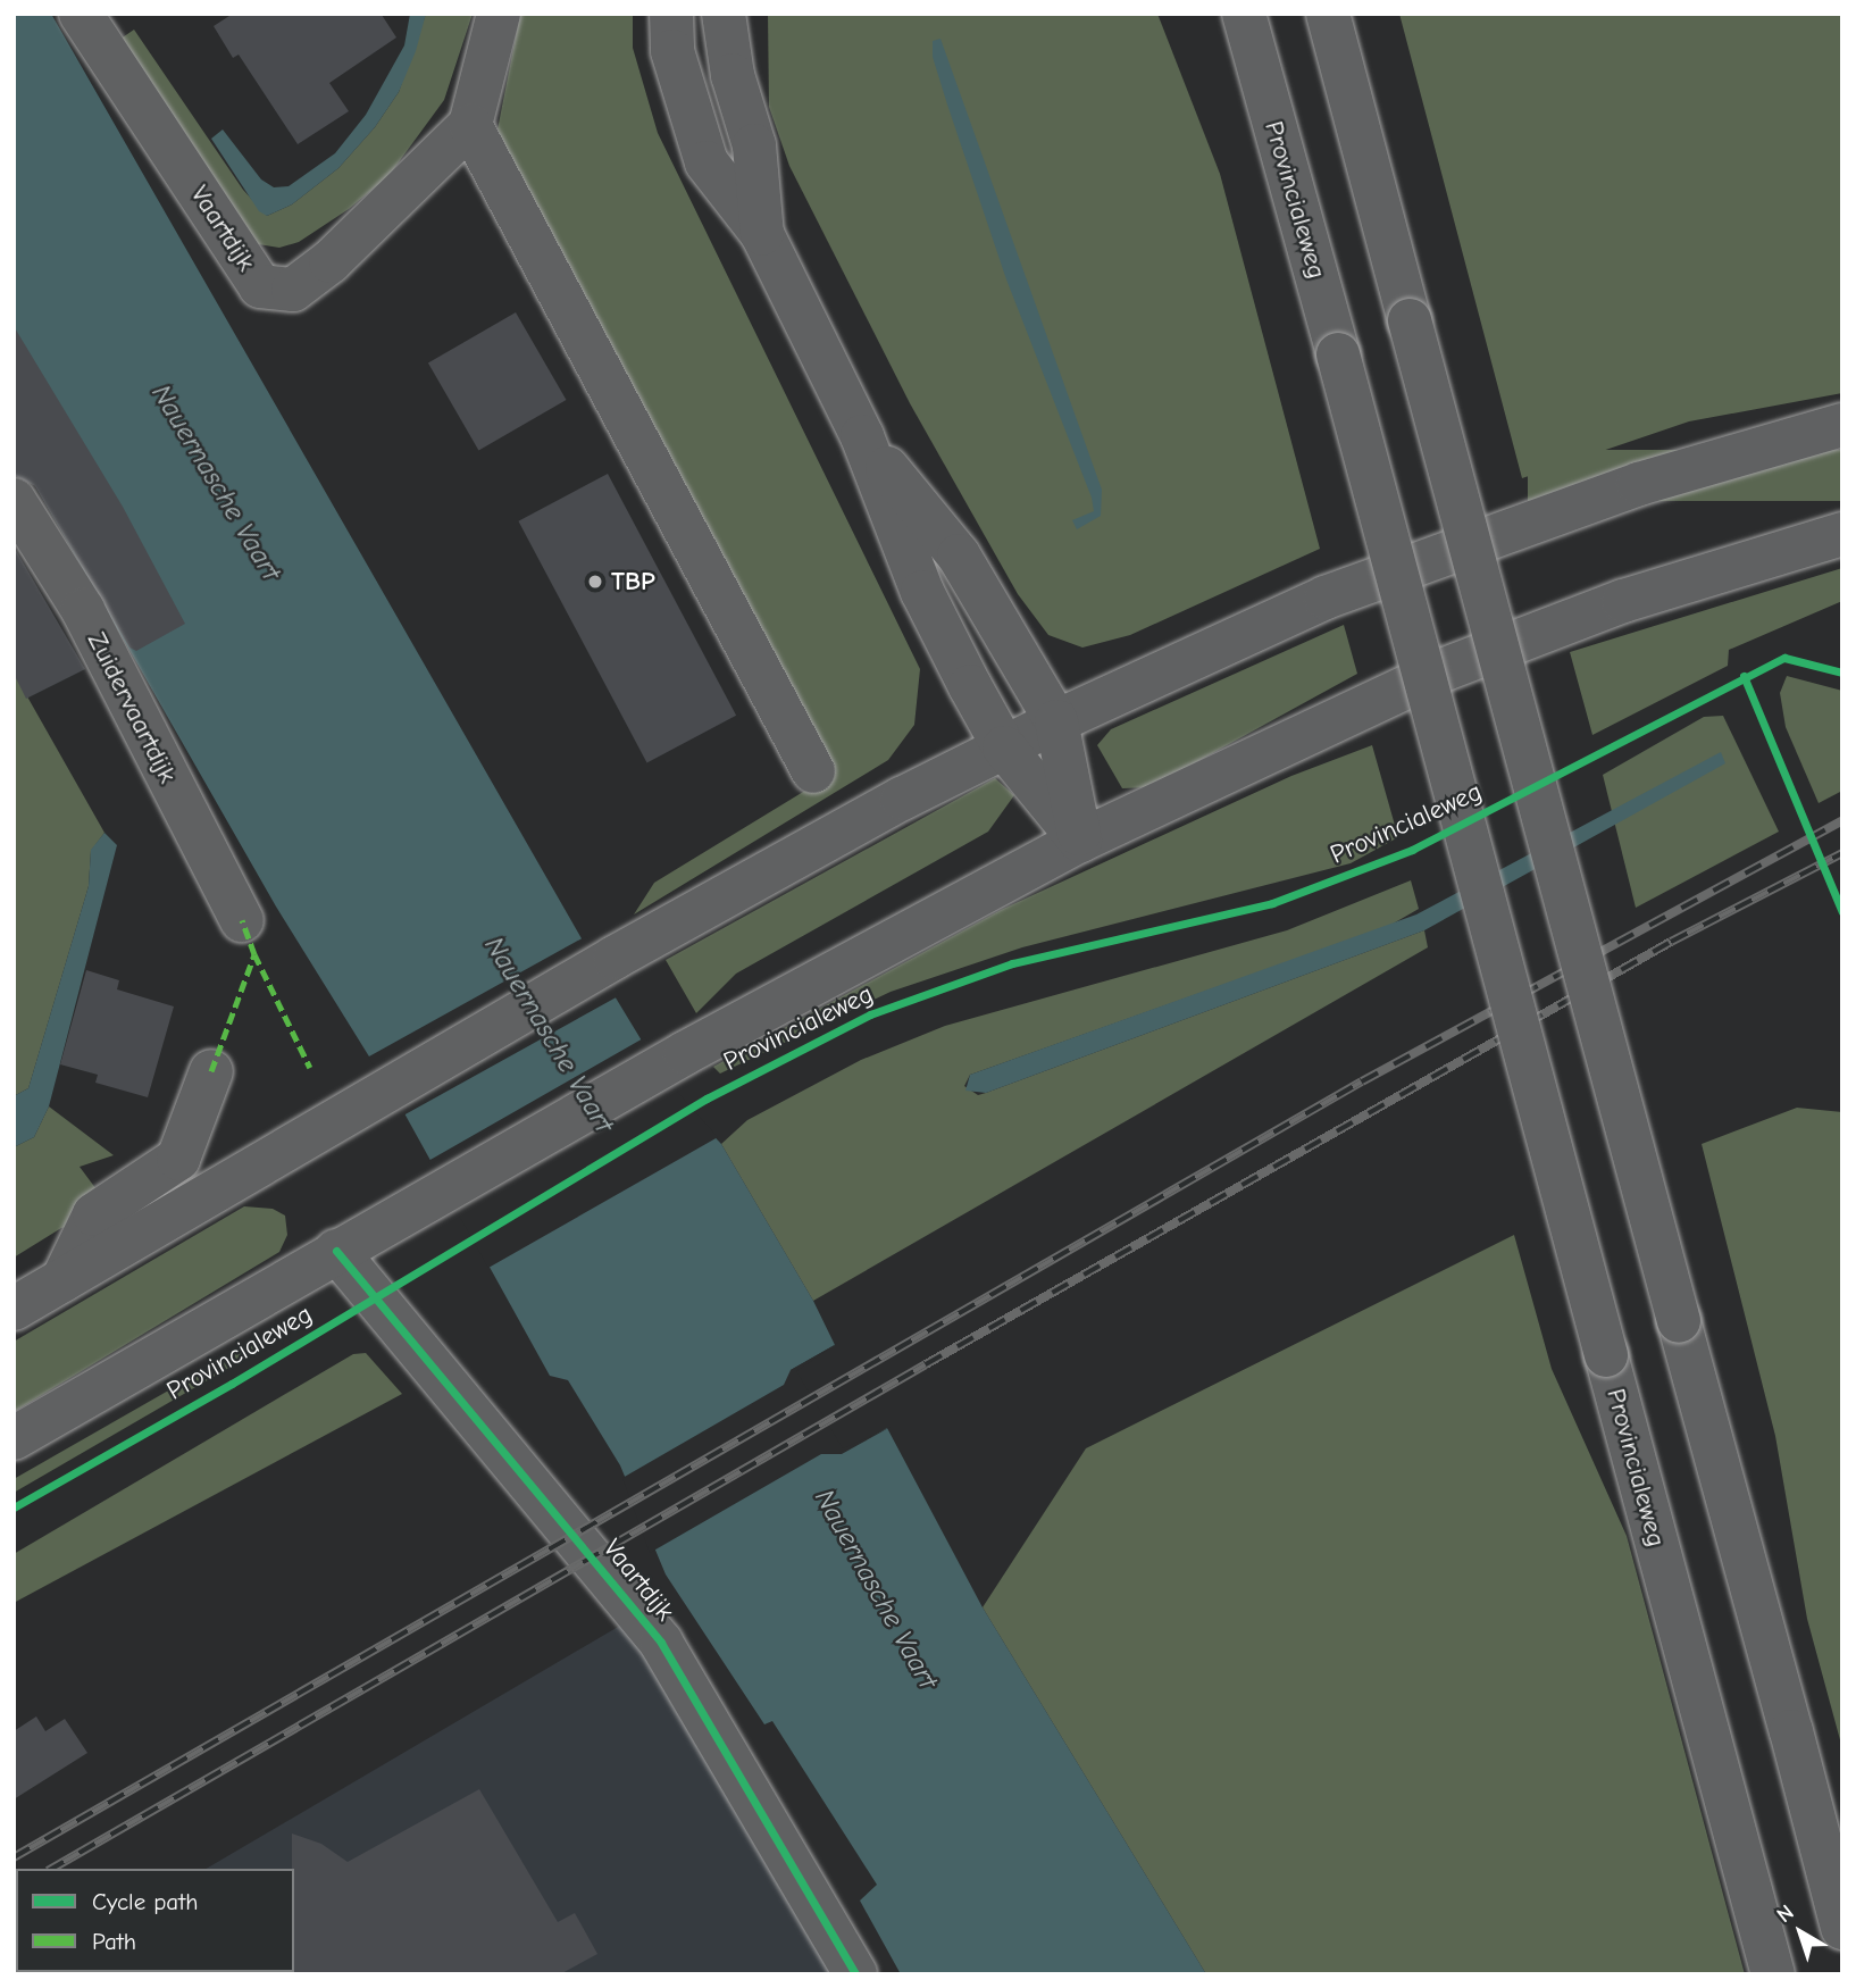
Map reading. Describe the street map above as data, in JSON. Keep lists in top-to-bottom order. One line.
{"streets":{"main road":["Provincialeweg","Vaartdijk","Zuidervaartdijk"]},"crossings":[["Provincialeweg","Vaartdijk"]],"water":["Nauernasche Vaart"],"places":["TBP"],"legend":["Cycle path","Path"],"north":"top left"}
